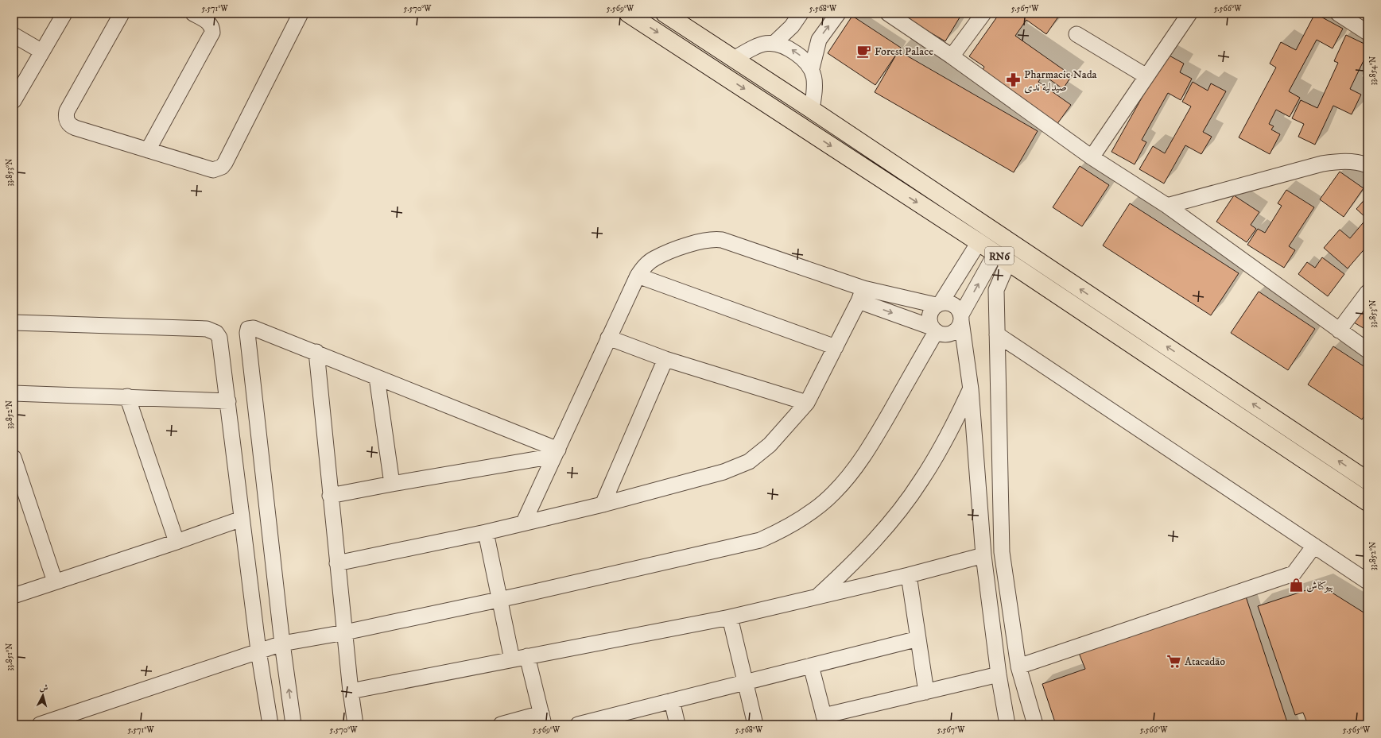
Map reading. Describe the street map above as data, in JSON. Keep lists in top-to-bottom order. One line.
{"streets":{"highway":["RN6"]},"places":{"cafe":["Forest Palace"],"pharmacy":["Pharmacie Nada صيدلية ندى"],"shop":["بيوكناش"],"supermarket":["Atacadão"]},"north":"top","coordinates":["5.571°W","5.570°W","5.569°W","5.568°W","5.567°W","5.566°W","33.854°N","33.853°N","33.852°N","33.851°N","5.565°W"]}
